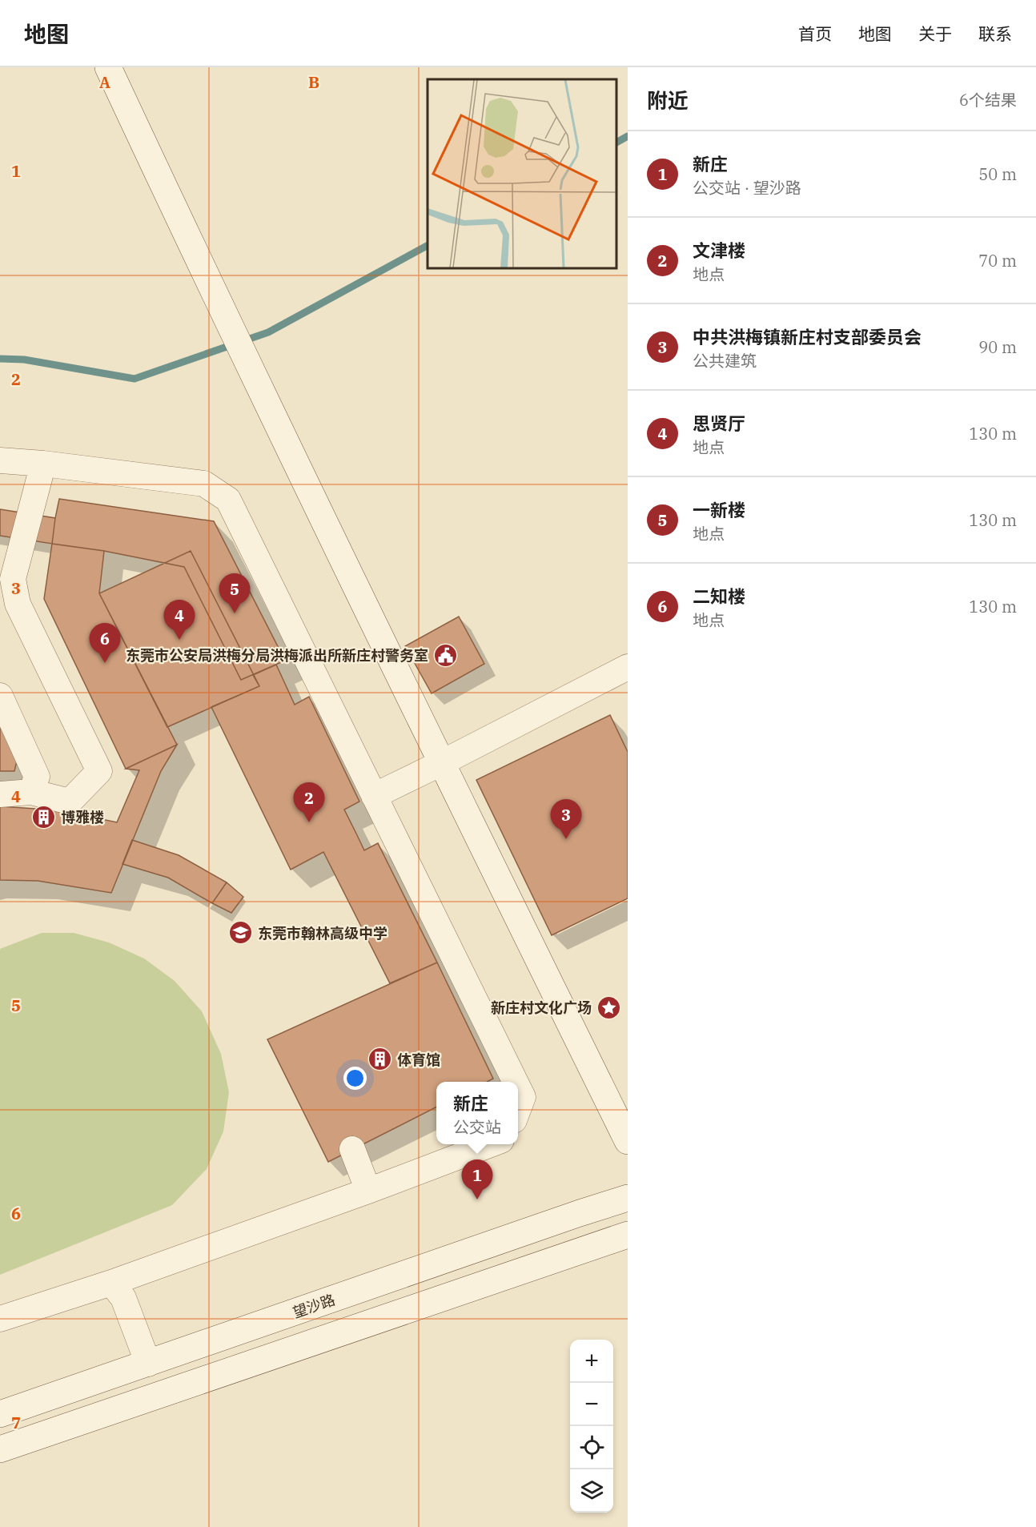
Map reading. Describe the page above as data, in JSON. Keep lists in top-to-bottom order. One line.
{"streets":{"main road":["望沙路"]},"places":{"public building":["东莞市公安局洪梅分局洪梅派出所新庄村警务室"],"building":["博雅楼","体育馆"],"school or university":["东莞市翰林高级中学"],"place":["新庄村文化广场"]},"page":{"header":"地图","nav":["首页","地图","关于","联系"],"heading":["附近","6个结果"],"list":[{"mark":"1","name":"新庄","note":"公交站 · 望沙路","value":"50 m"},{"mark":"2","name":"文津楼","note":"地点","value":"70 m"},{"mark":"3","name":"中共洪梅镇新庄村支部委员会","note":"公共建筑","value":"90 m"},{"mark":"4","name":"思贤厅","note":"地点","value":"130 m"},{"mark":"5","name":"一新楼","note":"地点","value":"130 m"},{"mark":"6","name":"二知楼","note":"地点","value":"130 m"}],"pins":["5","4","6","2","3","1"],"popup":["新庄","公交站"],"map_buttons":["+","−"]},"grid":{"columns":["A","B"],"rows":["1","2","3","4","5","6","7"]}}
